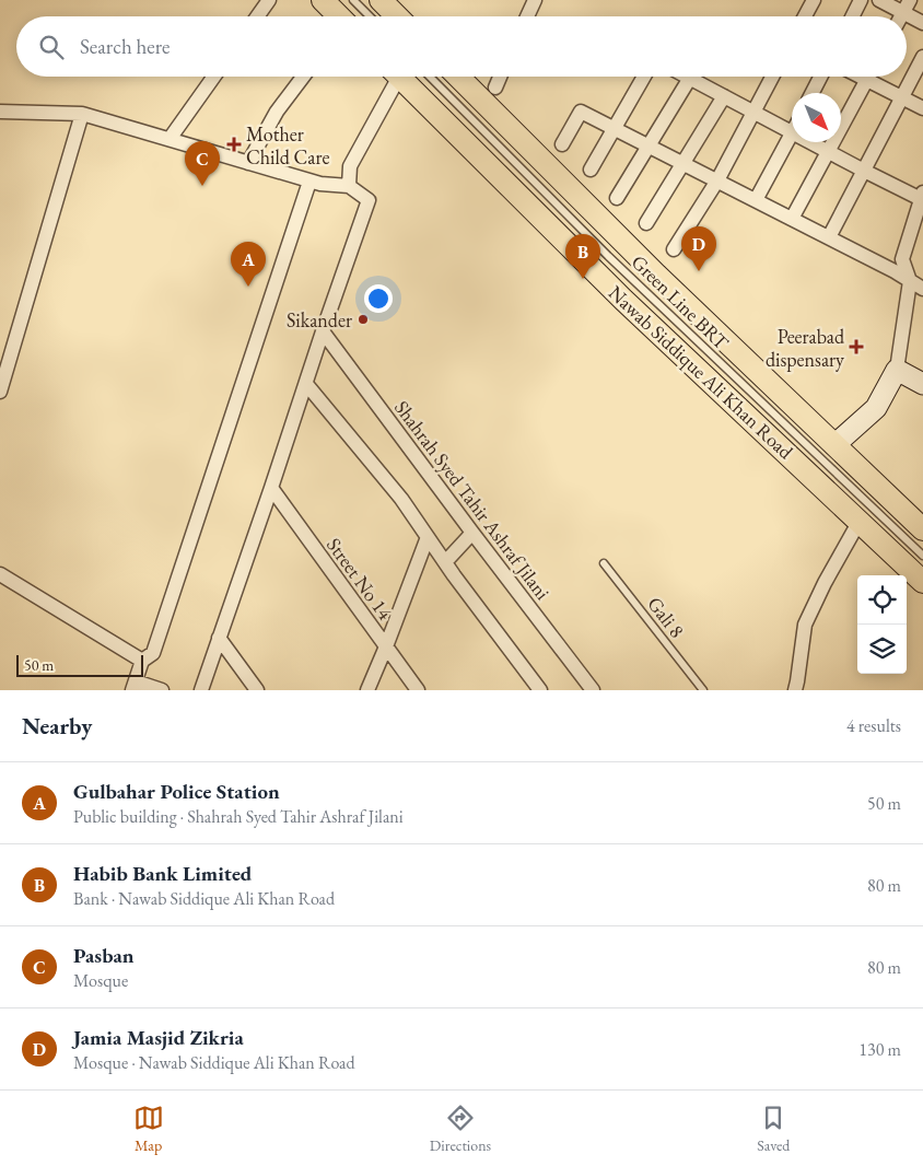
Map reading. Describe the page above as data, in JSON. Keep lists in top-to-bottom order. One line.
{"streets":{"main road":["Nawab Siddique Ali Khan Road"],"street":["Shahrah Syed Tahir Ashraf Jilani","Street No 14"],"lane":["Green Line BRT","Gali 8"]},"places":{"health":["Mother Child Care","Peerabad dispensary"],"other":["Sikander"]},"scale_bar":"50 m","north":"bottom right","page":{"search":"Search here","pins":["C","D","B","A"],"scale":"50 m","heading":["Nearby","4 results"],"list":[{"mark":"A","name":"Gulbahar Police Station","note":"Public building · Shahrah Syed Tahir Ashraf Jilani","value":"50 m"},{"mark":"B","name":"Habib Bank Limited","note":"Bank · Nawab Siddique Ali Khan Road","value":"80 m"},{"mark":"C","name":"Pasban","note":"Mosque","value":"80 m"},{"mark":"D","name":"Jamia Masjid Zikria","note":"Mosque · Nawab Siddique Ali Khan Road","value":"130 m"}],"nav":["Map","Directions","Saved"]}}
